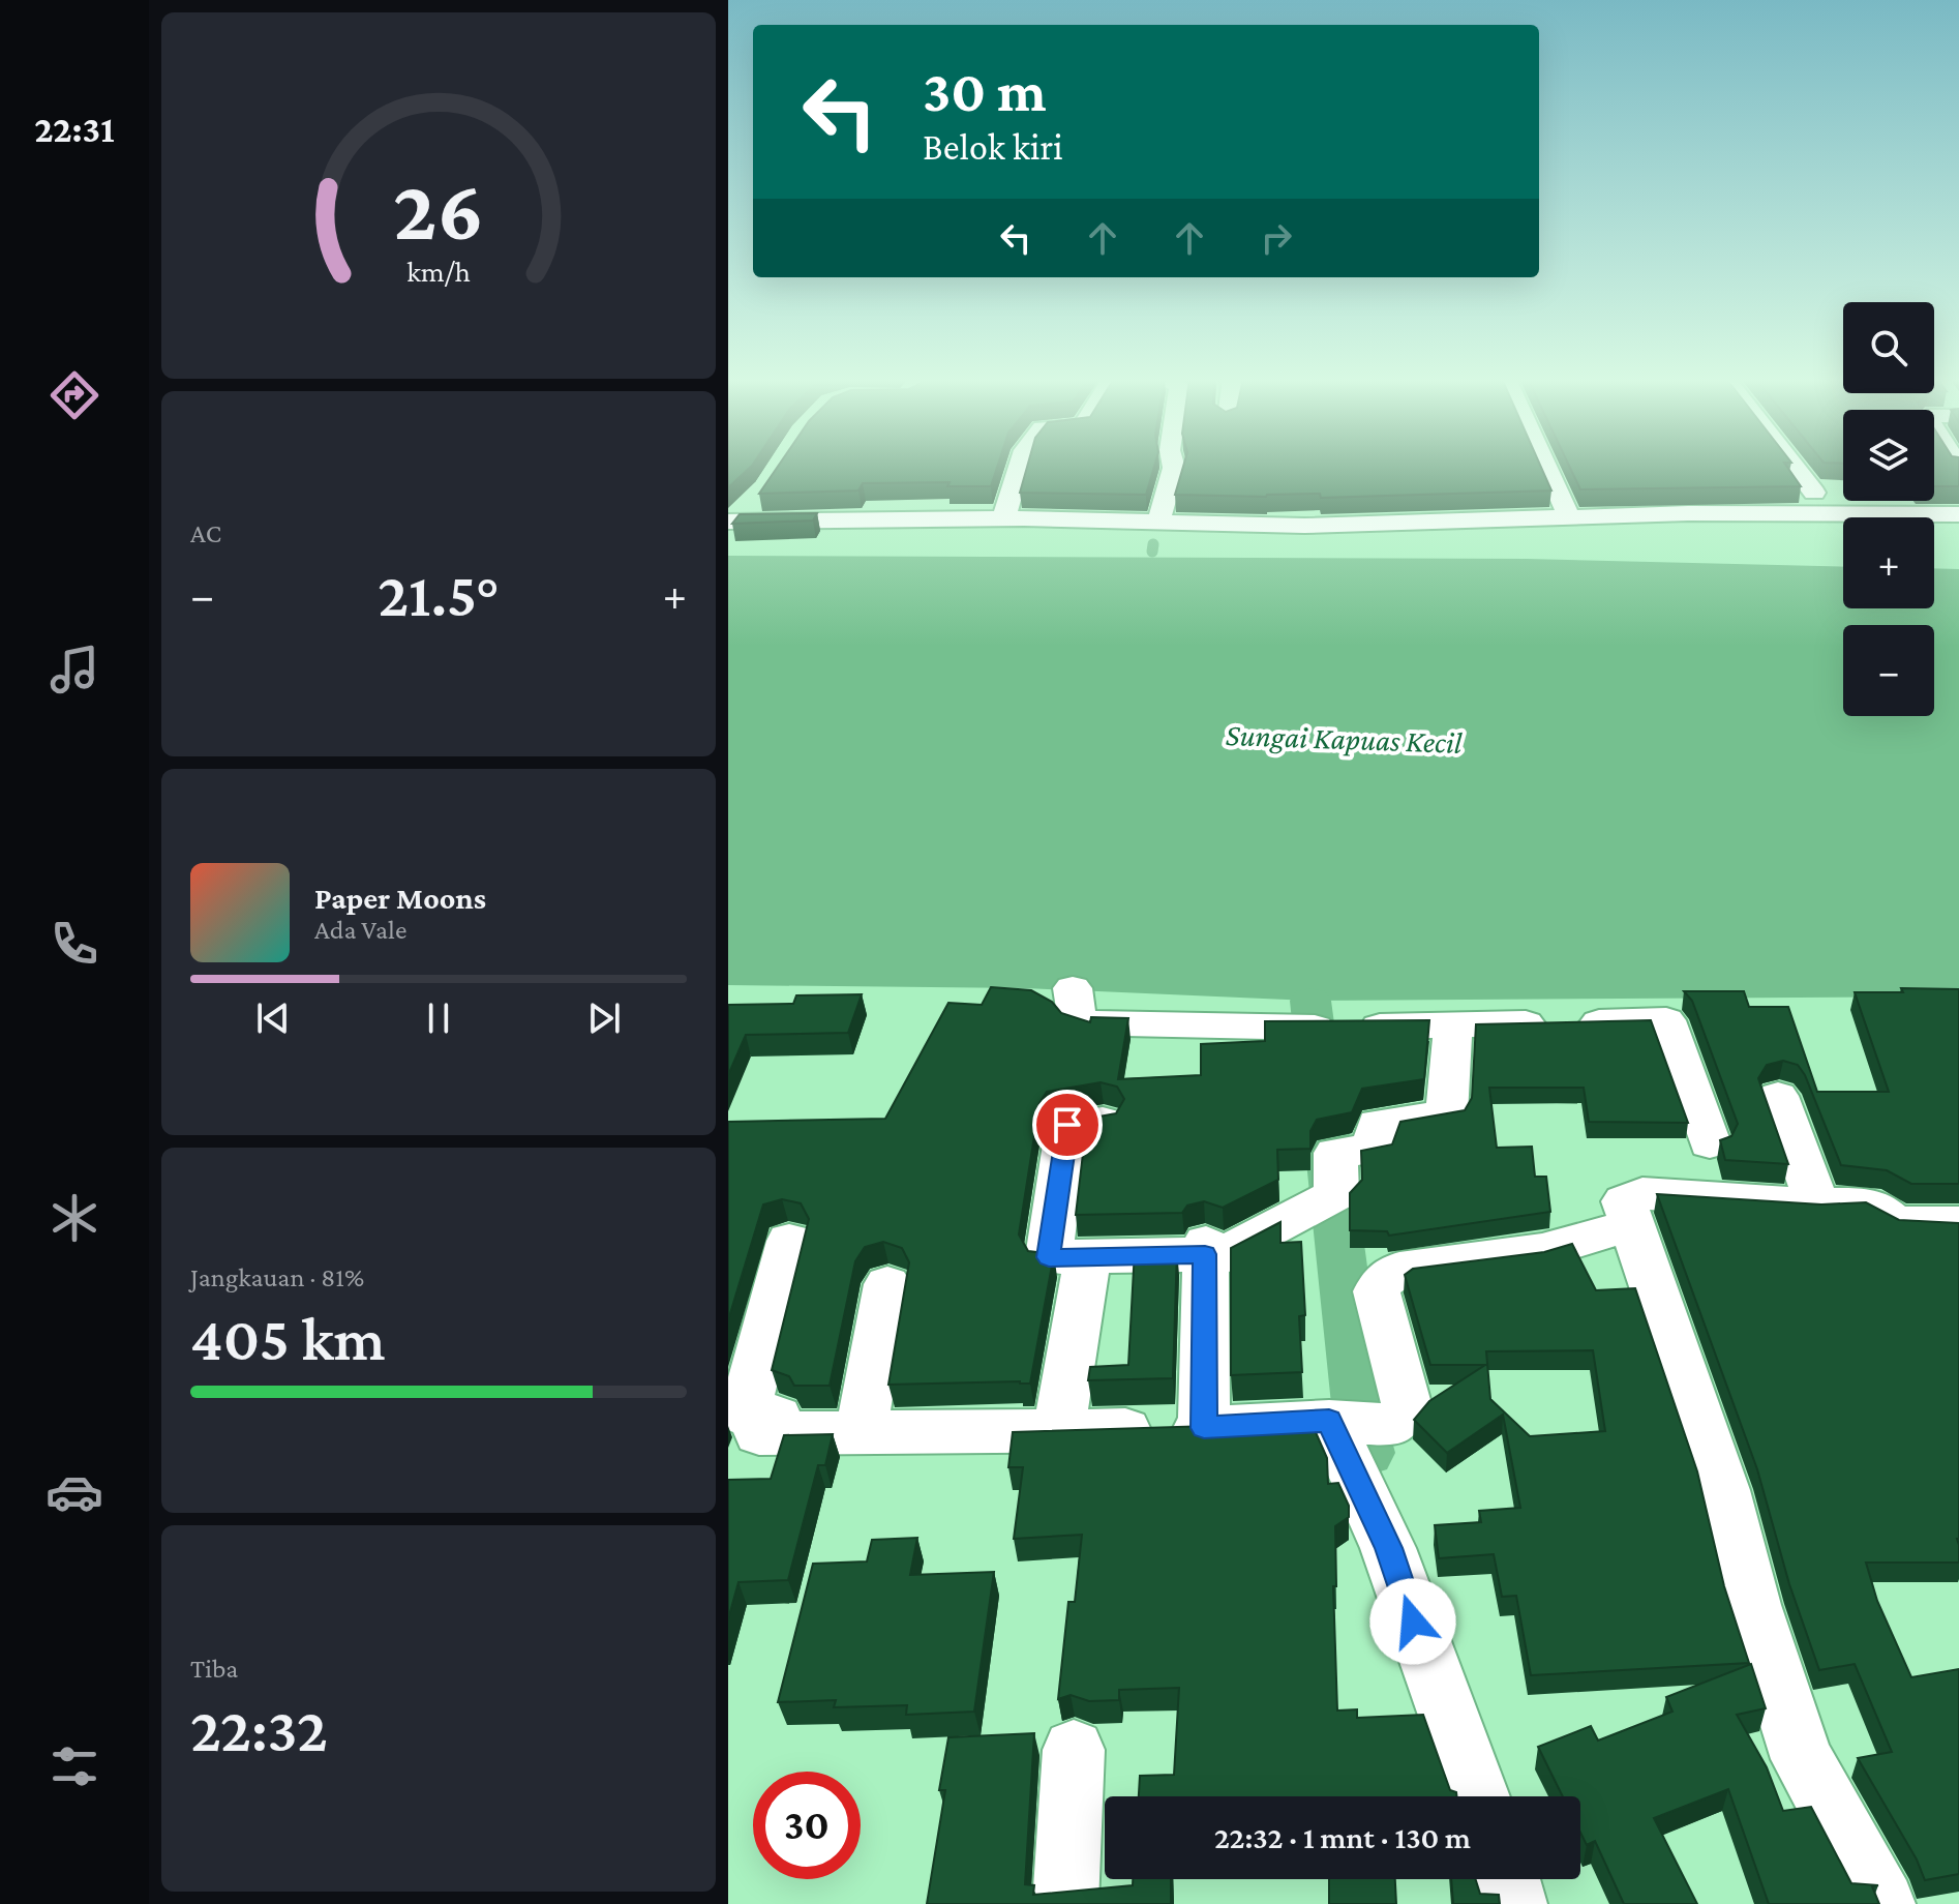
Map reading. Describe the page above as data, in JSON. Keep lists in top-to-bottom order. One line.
{"water":["Sungai Kapuas Kecil"],"page":{"tabs":"22:31","turn":["30 m","Belok kiri"],"map_buttons":["+","−"],"tile":["AC",["Jangkauan · 81%","405 km"],["Tiba","22:32"]],"heat":["−","21.5°","+"],"song":["Paper Moons","Ada Vale"],"limit":"30","trip":"22:32 · 1 mnt · 130 m","gauge":["26","km/h"]}}
